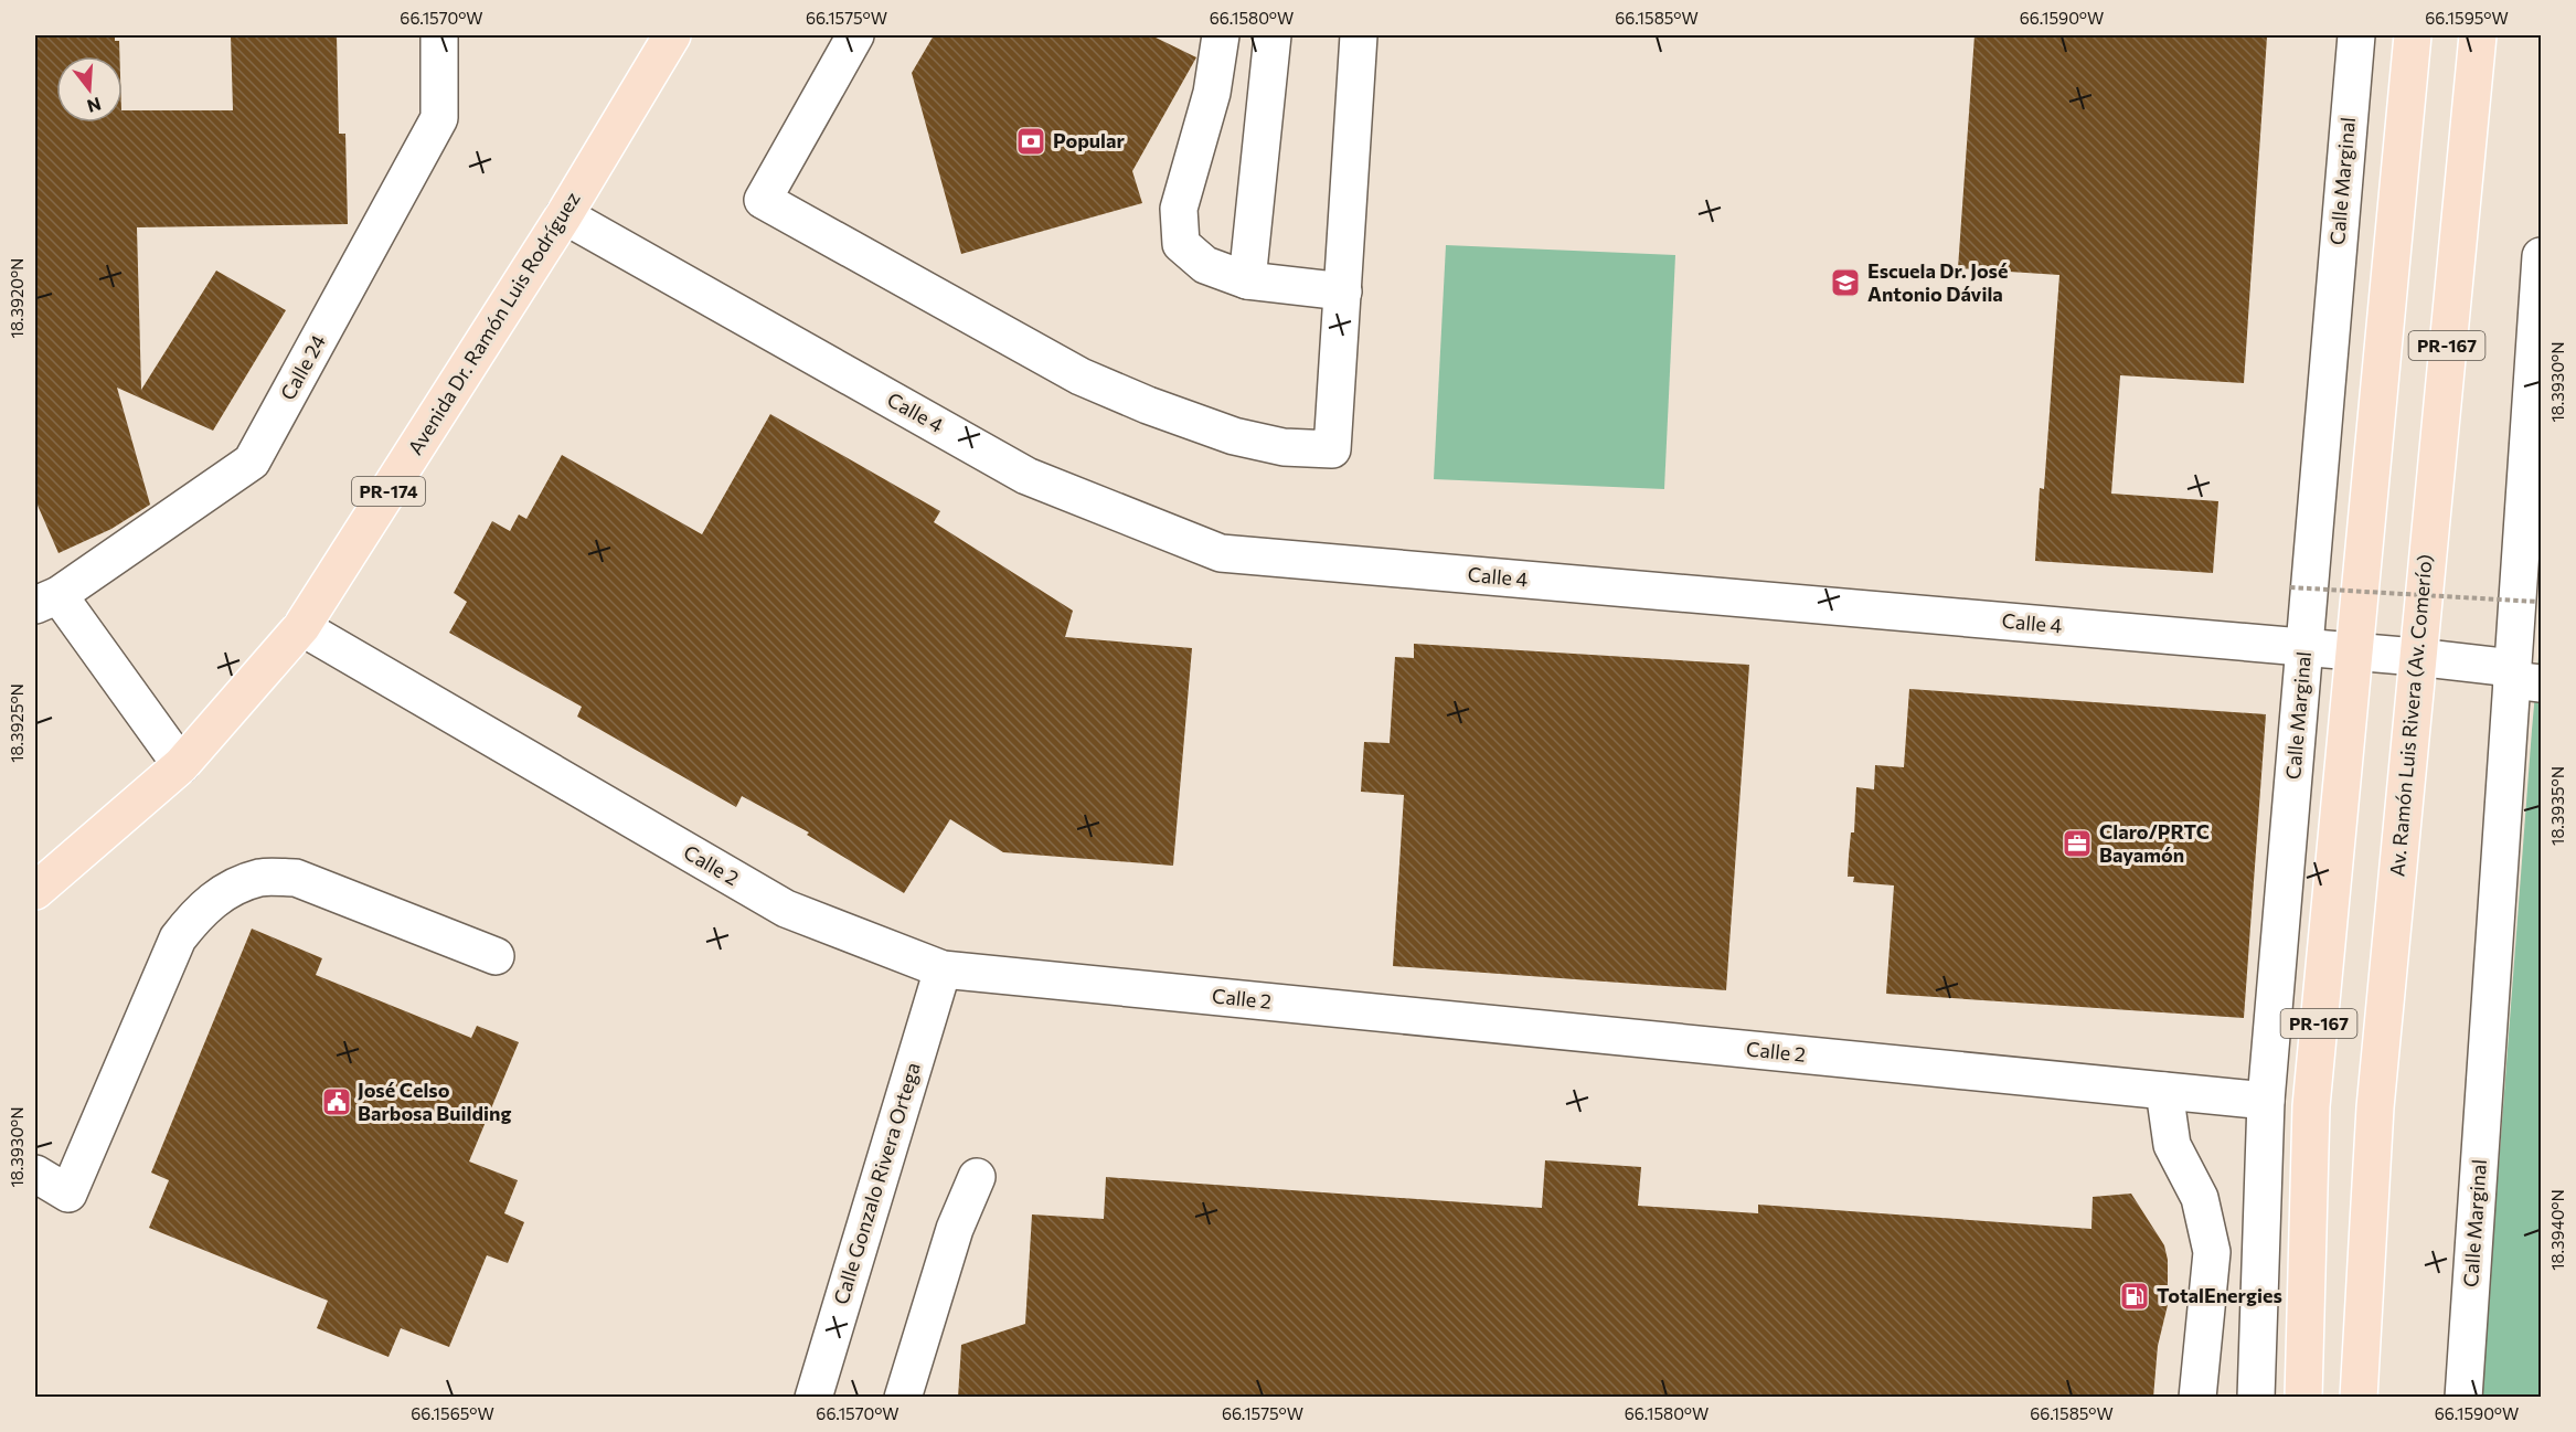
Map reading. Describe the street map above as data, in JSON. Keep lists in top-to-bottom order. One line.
{"streets":{"main road":["Avenida Dr. Ramón Luis Rodríguez","PR-167","PR-174","Av. Ramón Luis Rivera (Av. Comerío)"],"street":["Calle Marginal","Calle 24","Calle 4","Calle 2","Calle Gonzalo Rivera Ortega"]},"crossings":[["Calle Marginal","Calle 4"],["Calle Marginal","Calle 2"],["Avenida Dr. Ramón Luis Rodríguez","Calle 4"],["Avenida Dr. Ramón Luis Rodríguez","Calle 2"],["PR-167","Calle 4"],["Calle 4","Av. Ramón Luis Rivera (Av. Comerío)"],["Calle 2","Calle Gonzalo Rivera Ortega"]],"places":{"bank":["Popular"],"school or university":["Escuela Dr. José Antonio Dávila"],"office":["Claro/PRTC Bayamón"],"public building":["José Celso Barbosa Building"],"fuel station":["TotalEnergies"]},"north":"bottom","coordinates":["66.1570°W","66.1575°W","66.1580°W","66.1585°W","66.1590°W","66.1595°W","18.3920°N","18.3930°N","18.3925°N","18.3935°N","18.3940°N","66.1565°W"]}
